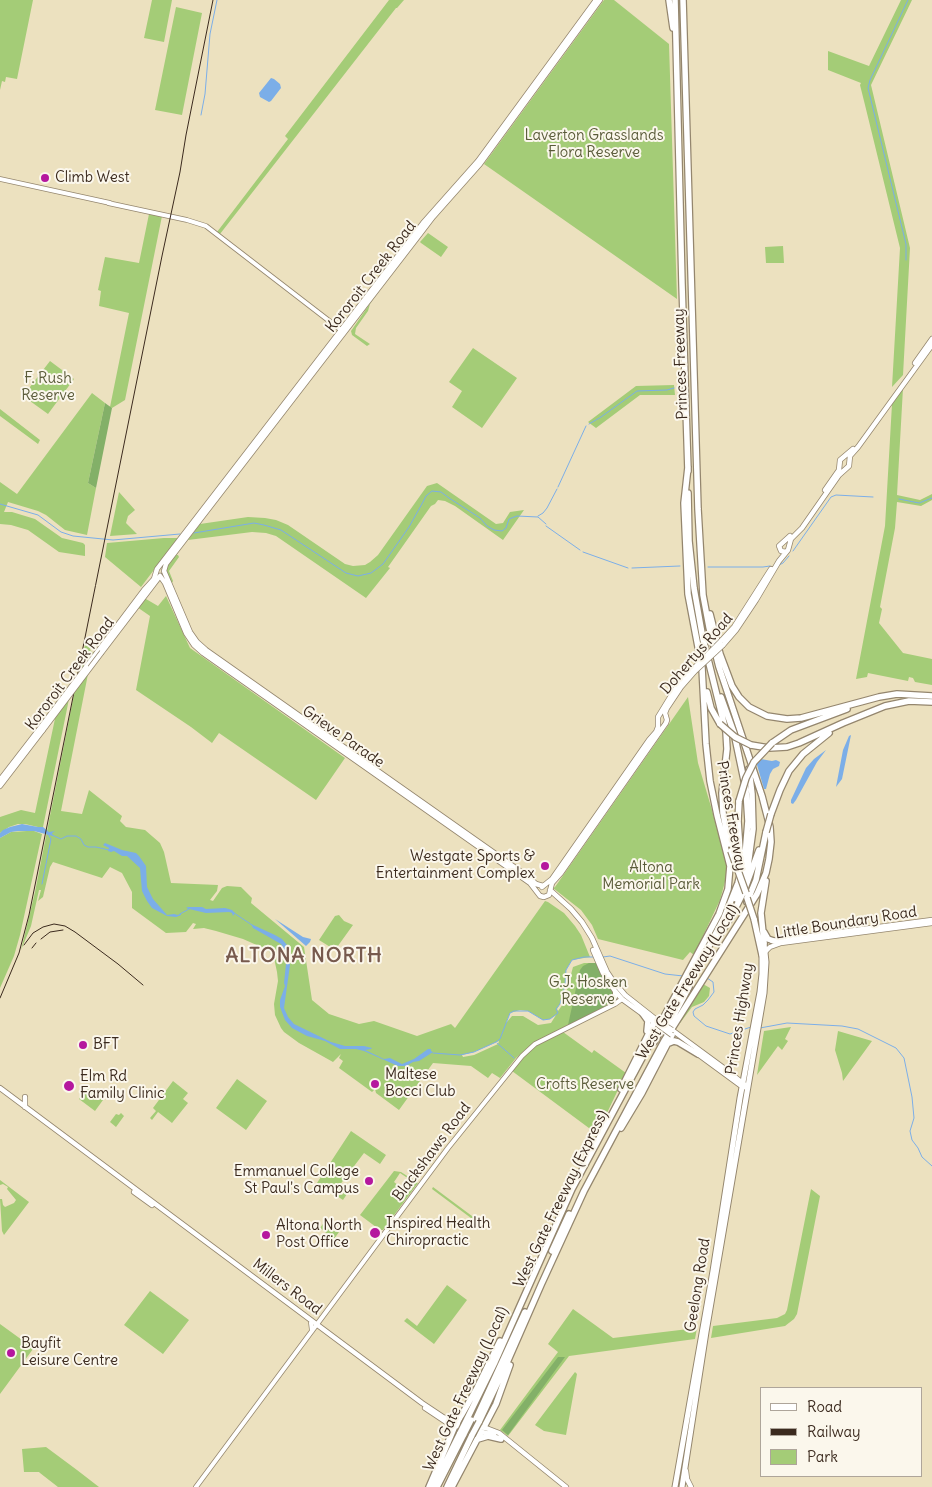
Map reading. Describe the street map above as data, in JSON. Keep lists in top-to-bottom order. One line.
{"streets":{"highway":["Princes Freeway","West Gate Freeway (Local)","Princes Highway","West Gate Freeway (Express)","Geelong Road"],"main road":["Kororoit Creek Road","Dohertys Road","Grieve Parade","Little Boundary Road","Blackshaws Road","Millers Road"]},"crossings":[["Kororoit Creek Road","Grieve Parade"],["Princes Freeway","West Gate Freeway (Local)"],["Princes Freeway","West Gate Freeway (Express)"],["Dohertys Road","Grieve Parade"],["Little Boundary Road","Princes Highway"],["West Gate Freeway (Local)","West Gate Freeway (Express)"],["Princes Highway","Geelong Road"],["Blackshaws Road","Millers Road"]],"districts":["ALTONA NORTH"],"parks":["Laverton Grasslands Flora Reserve","F. Rush Reserve","Altona Memorial Park","G.J. Hosken Reserve","Crofts Reserve"],"places":["Climb West","Westgate Sports & Entertainment Complex","BFT","Maltese Bocci Club","Elm Rd Family Clinic","Emmanuel College St Paul's Campus","Inspired Health Chiropractic","Altona North Post Office","Bayfit Leisure Centre"],"legend":["Road","Railway","Park"]}
